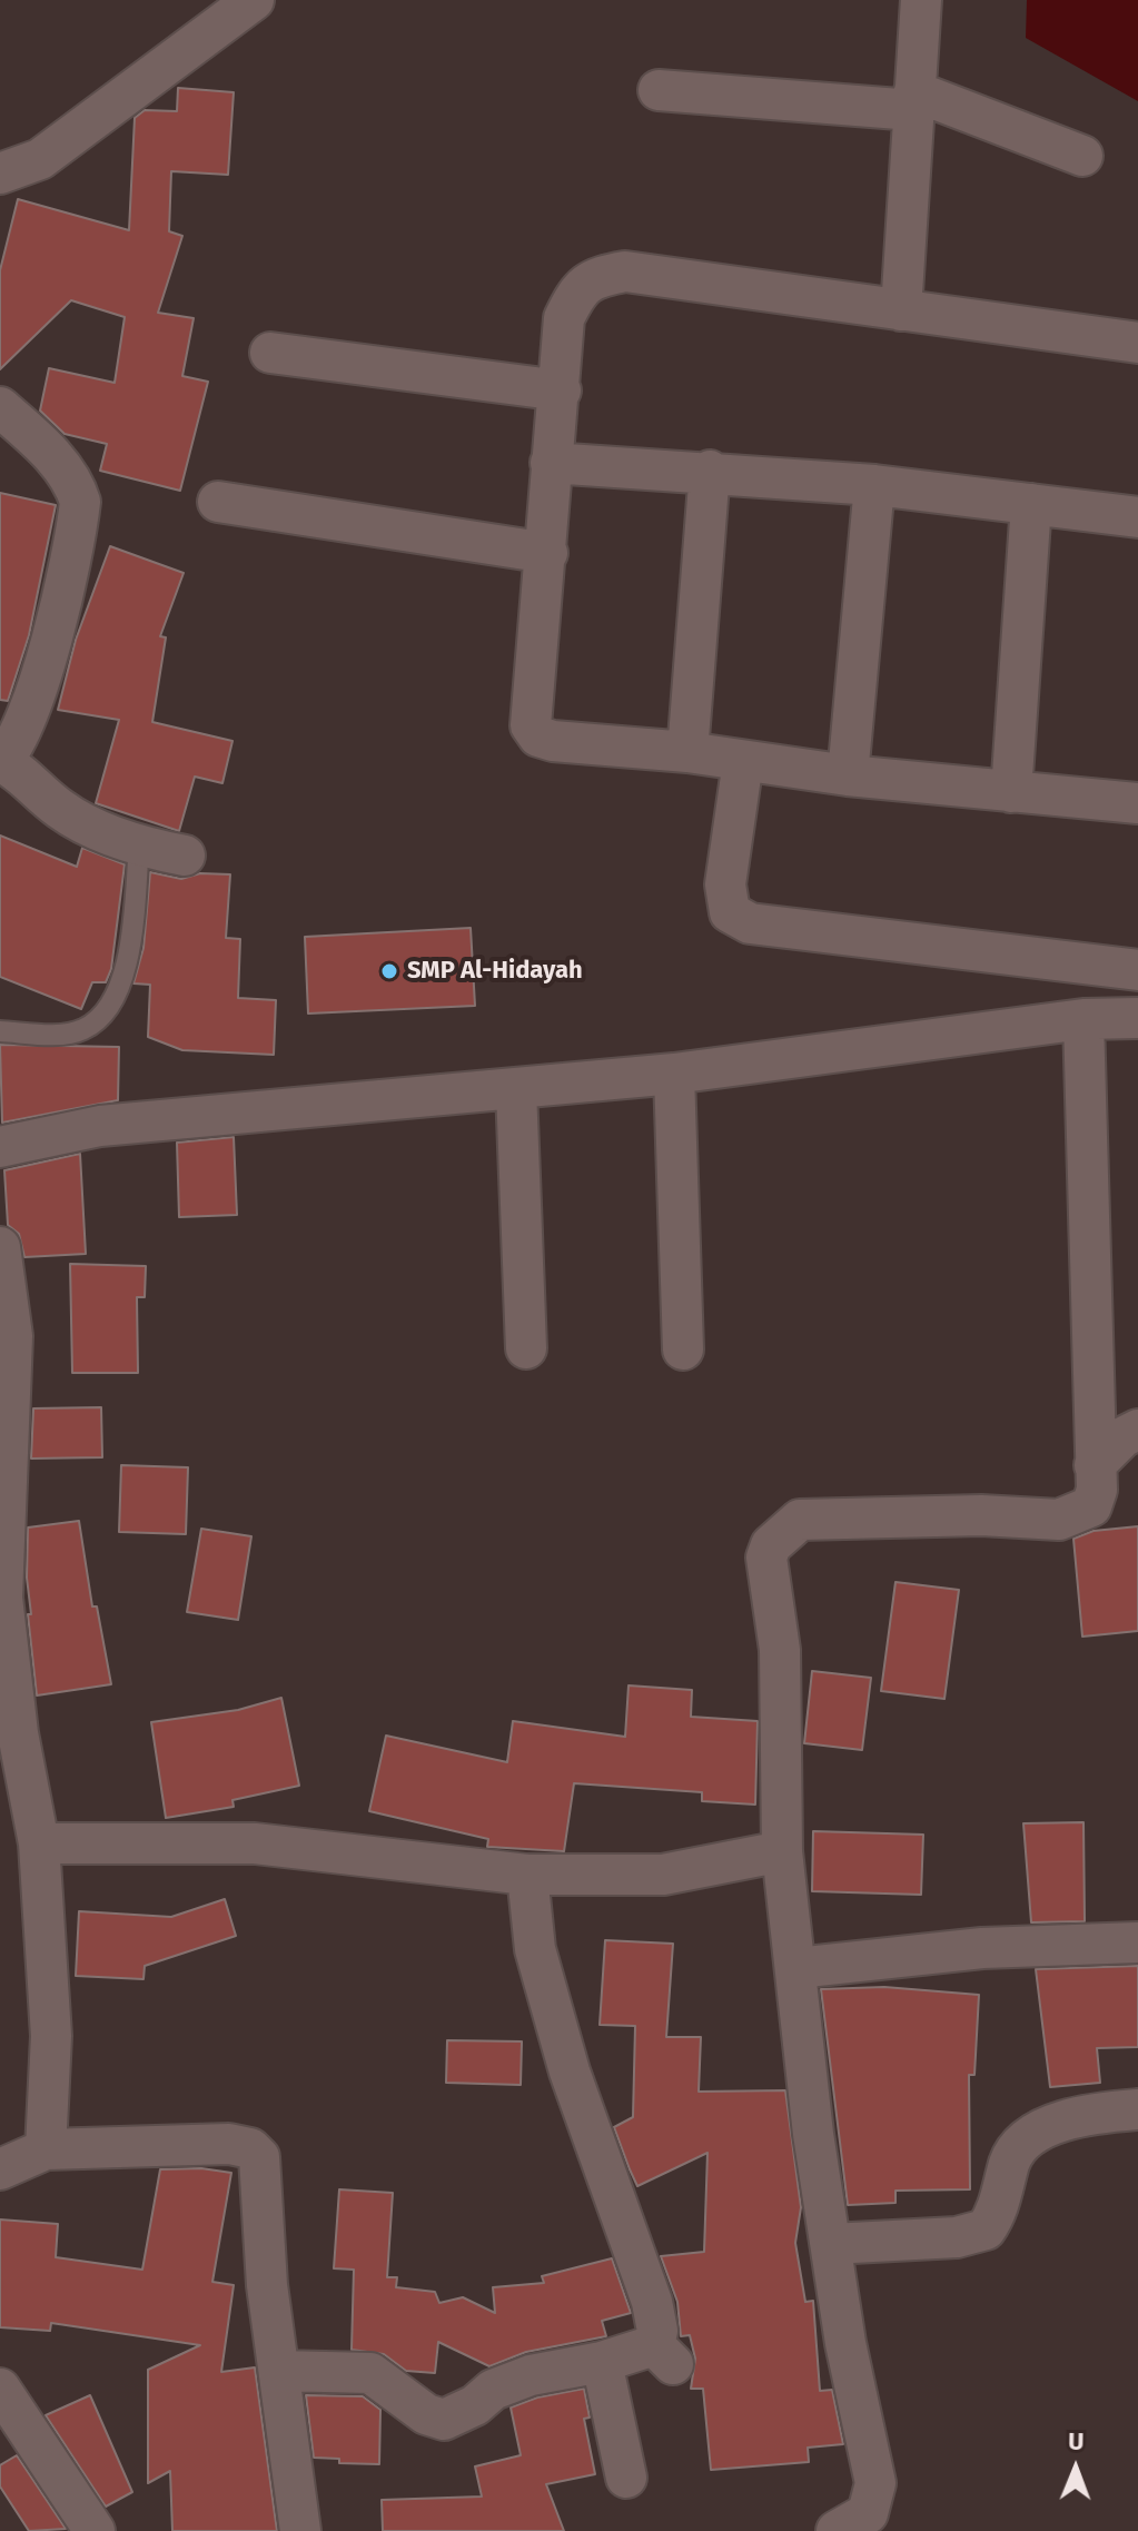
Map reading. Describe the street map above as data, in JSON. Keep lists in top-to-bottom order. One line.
{"places":["SMP Al-Hidayah"],"north":"top"}
